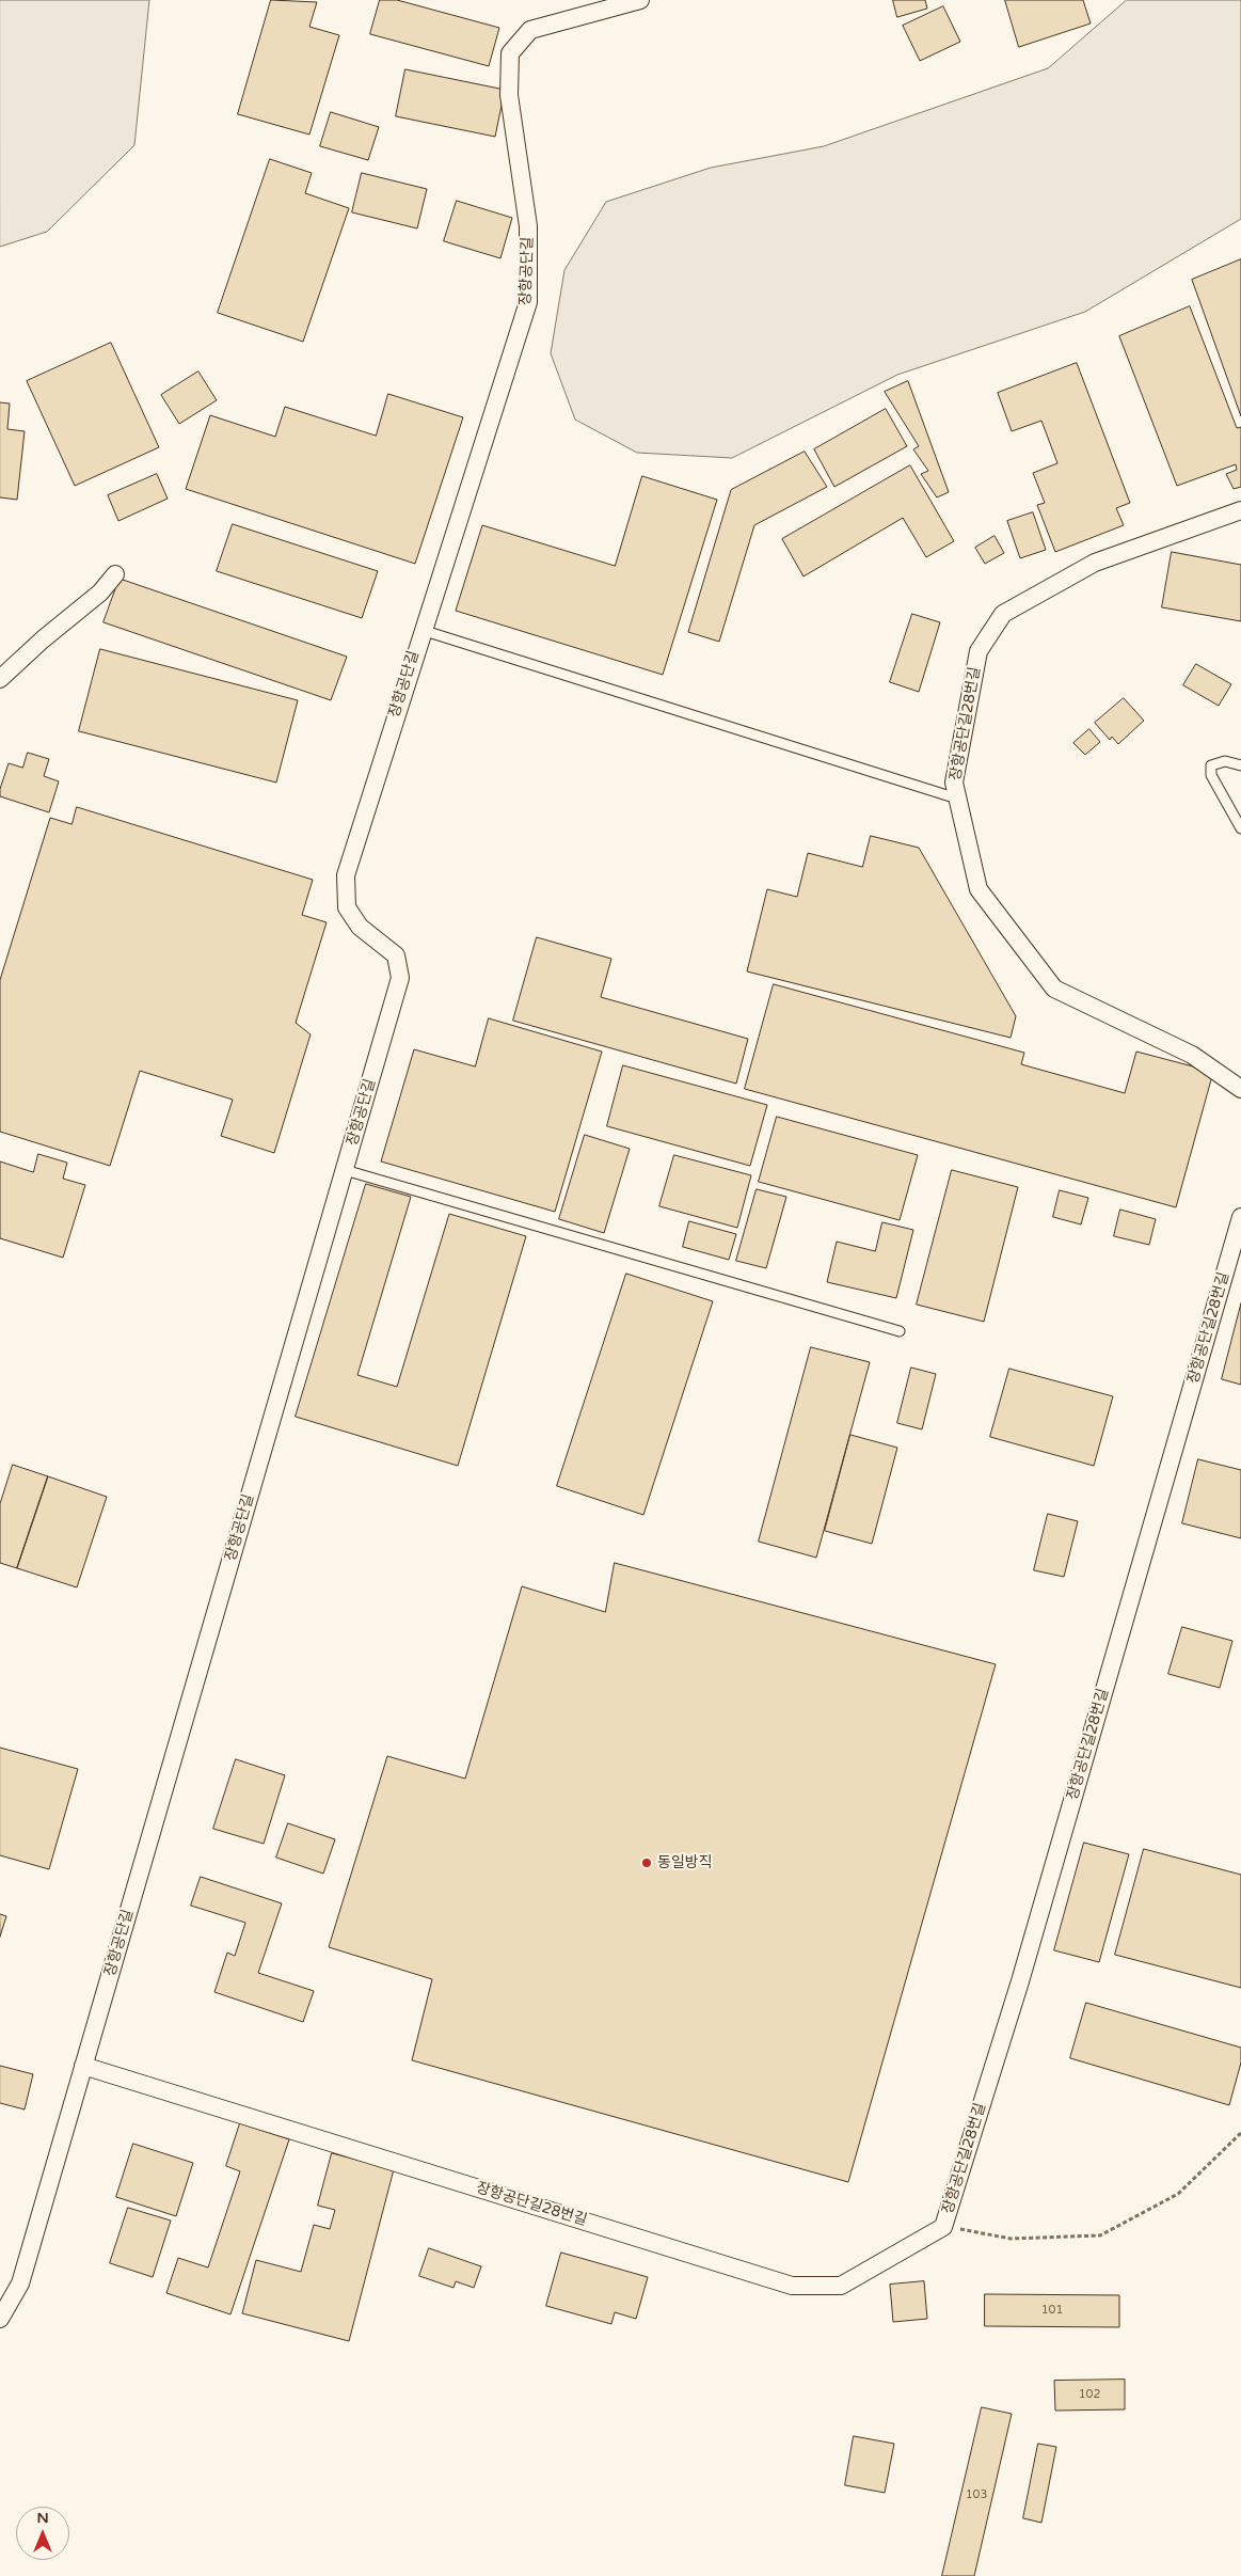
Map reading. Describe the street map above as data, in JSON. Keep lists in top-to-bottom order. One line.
{"streets":{"street":["장항공단길","장항공단길28번길"]},"crossings":[["장항공단길","장항공단길28번길"]],"places":["동일방직"],"house_numbers":["101","102","103"],"north":"top"}
